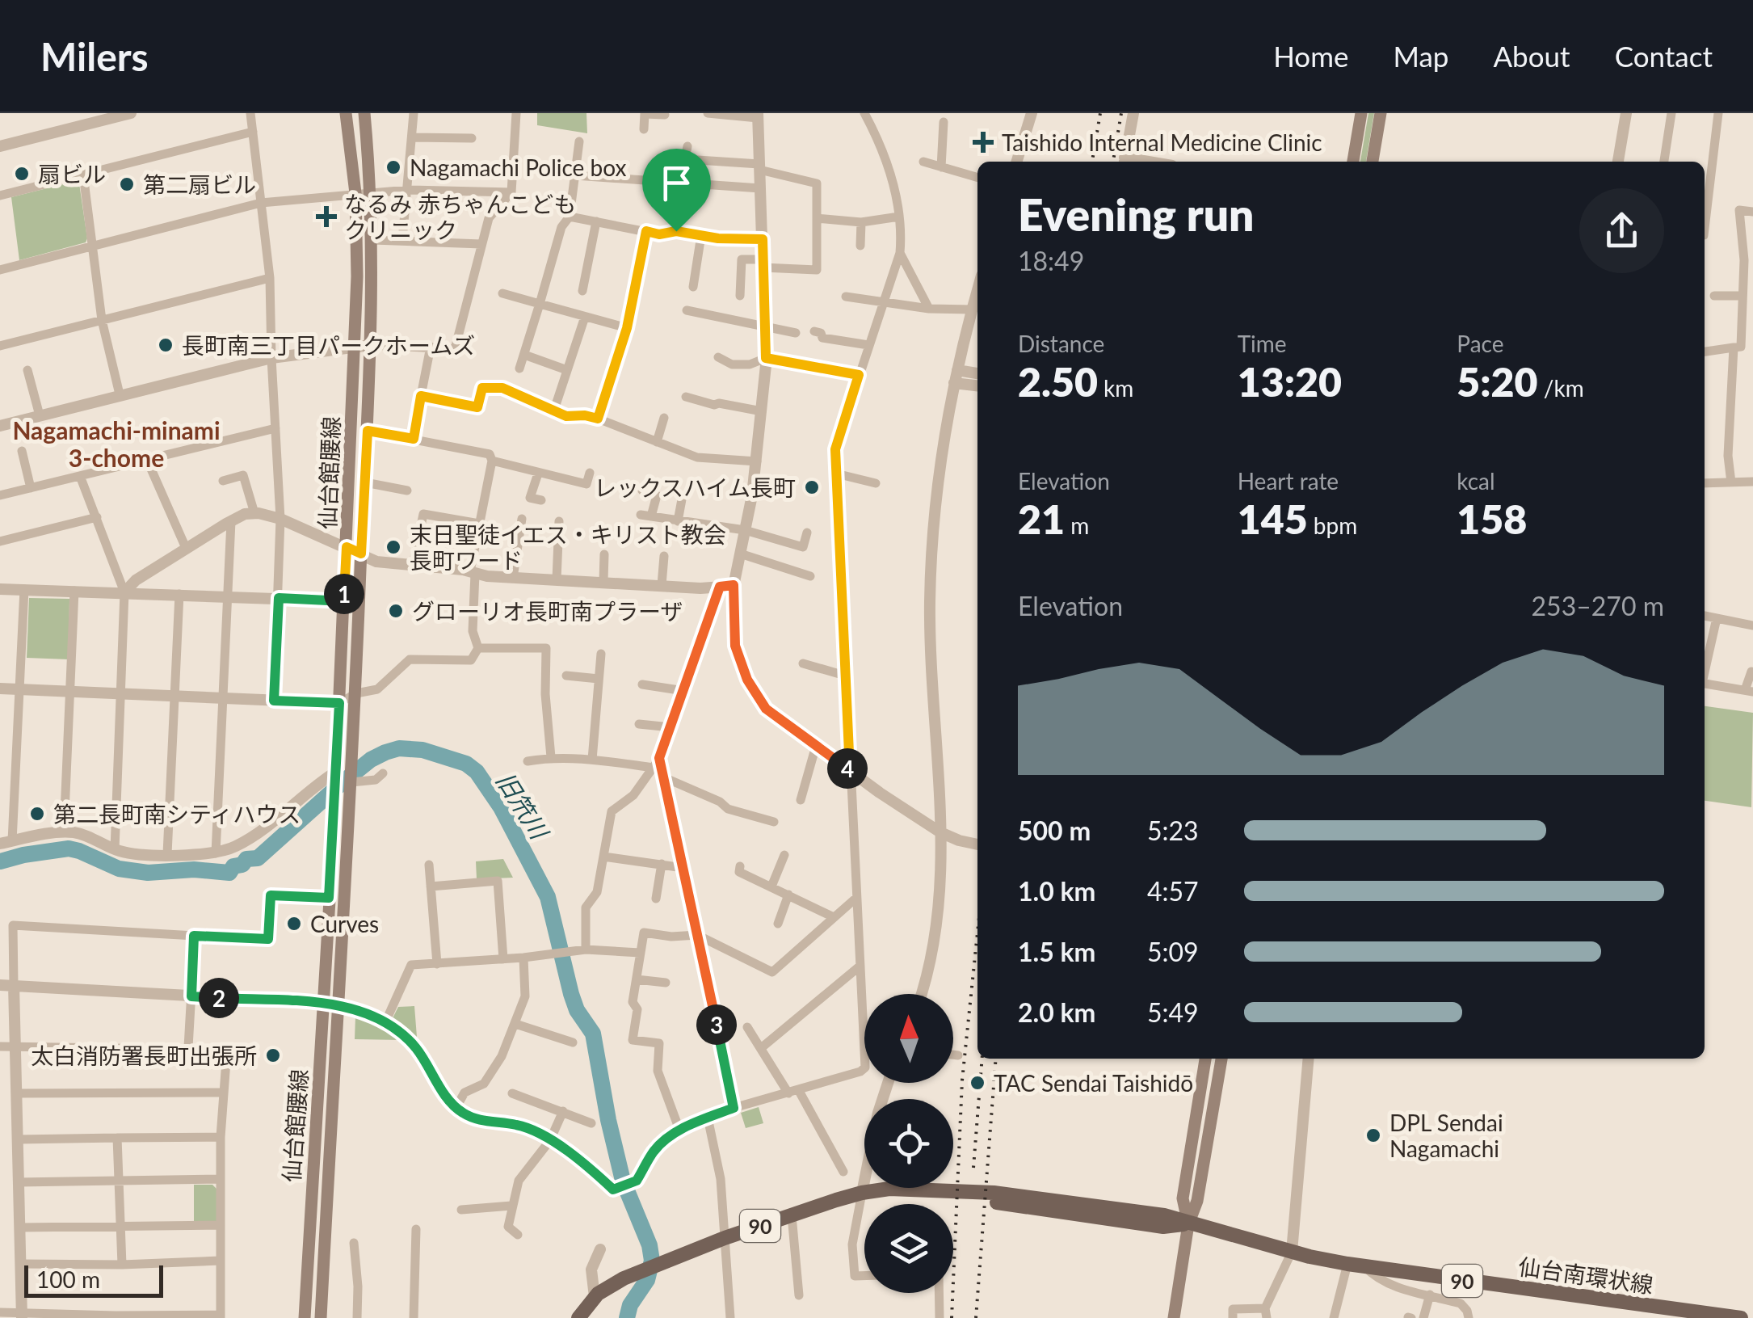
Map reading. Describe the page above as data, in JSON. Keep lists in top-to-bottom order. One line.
{"streets":{"main road":["仙台館腰線","90","仙台南環状線"]},"districts":["Nagamachi-minami 3-chome"],"water":["旧笊川"],"places":{"health":["Taishido Internal Medicine Clinic","なるみ 赤ちゃんこども クリニック"],"other":["Nagamachi Police box","扇ビル","第二扇ビル","長町南三丁目パークホームズ","レックスハイム長町","末日聖徒イエス・キリスト教会 長町ワード","グローリオ長町南プラーザ","第二長町南シティハウス","Curves","太白消防署長町出張所","TAC Sendai Taishidō","DPL Sendai Nagamachi"]},"scale_bar":"100 m","north":"top","page":{"header":"Milers","nav":["Home","Map","About","Contact"],"heading":["Evening run","18:49"],"stats":[["Distance","2.50 km"],["Time","13:20"],["Pace","5:20 /km"],["Elevation","21 m"],["Heart rate","145 bpm"],["kcal","158"]],"pins":["1","4","2","3"],"chart":["Elevation","253–270 m"],"list":[{"name":"500 m","note":"5:23"},{"name":"1.0 km","note":"4:57"},{"name":"1.5 km","note":"5:09"},{"name":"2.0 km","note":"5:49"}],"scale":"100 m"}}
